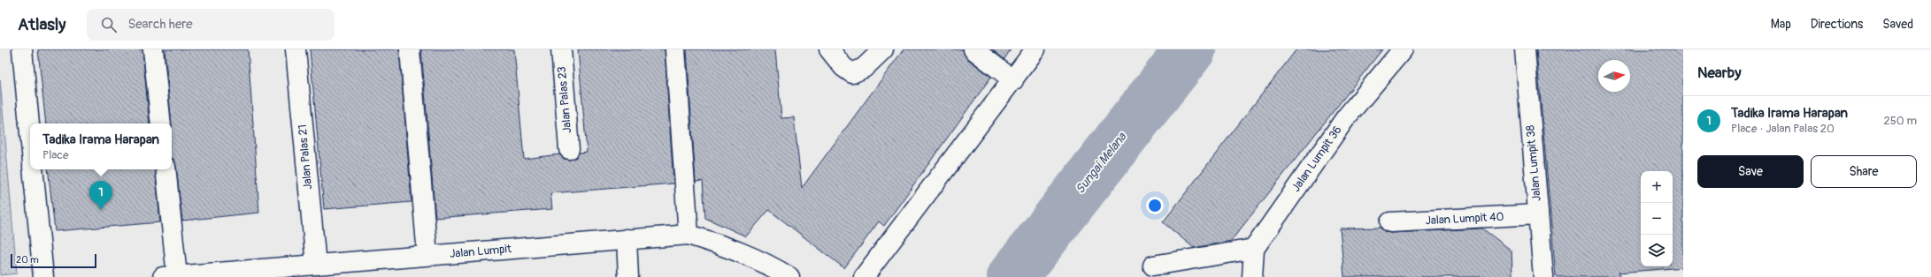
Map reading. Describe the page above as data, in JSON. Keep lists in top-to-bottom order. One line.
{"streets":{"street":["Jalan Palas 23","Jalan Palas 21","Jalan Lumpit 36","Jalan Lumpit 38","Jalan Lumpit 40","Jalan Lumpit"]},"crossings":[["Jalan Palas 21","Jalan Lumpit"],["Jalan Lumpit 38","Jalan Lumpit 40"]],"water":["Sungai Melana"],"scale_bar":"20 m","north":"right","page":{"header":"Atlasly","search":"Search here","nav":["Map","Directions","Saved"],"heading":"Nearby","list":[{"mark":"1","name":"Tadika Irama Harapan","note":"Place · Jalan Palas 20","value":"250 m"}],"popup":["Tadika Irama Harapan","Place"],"buttons":["Save","Share"],"map_buttons":["+","−"],"pins":"1","scale":"20 m"}}
